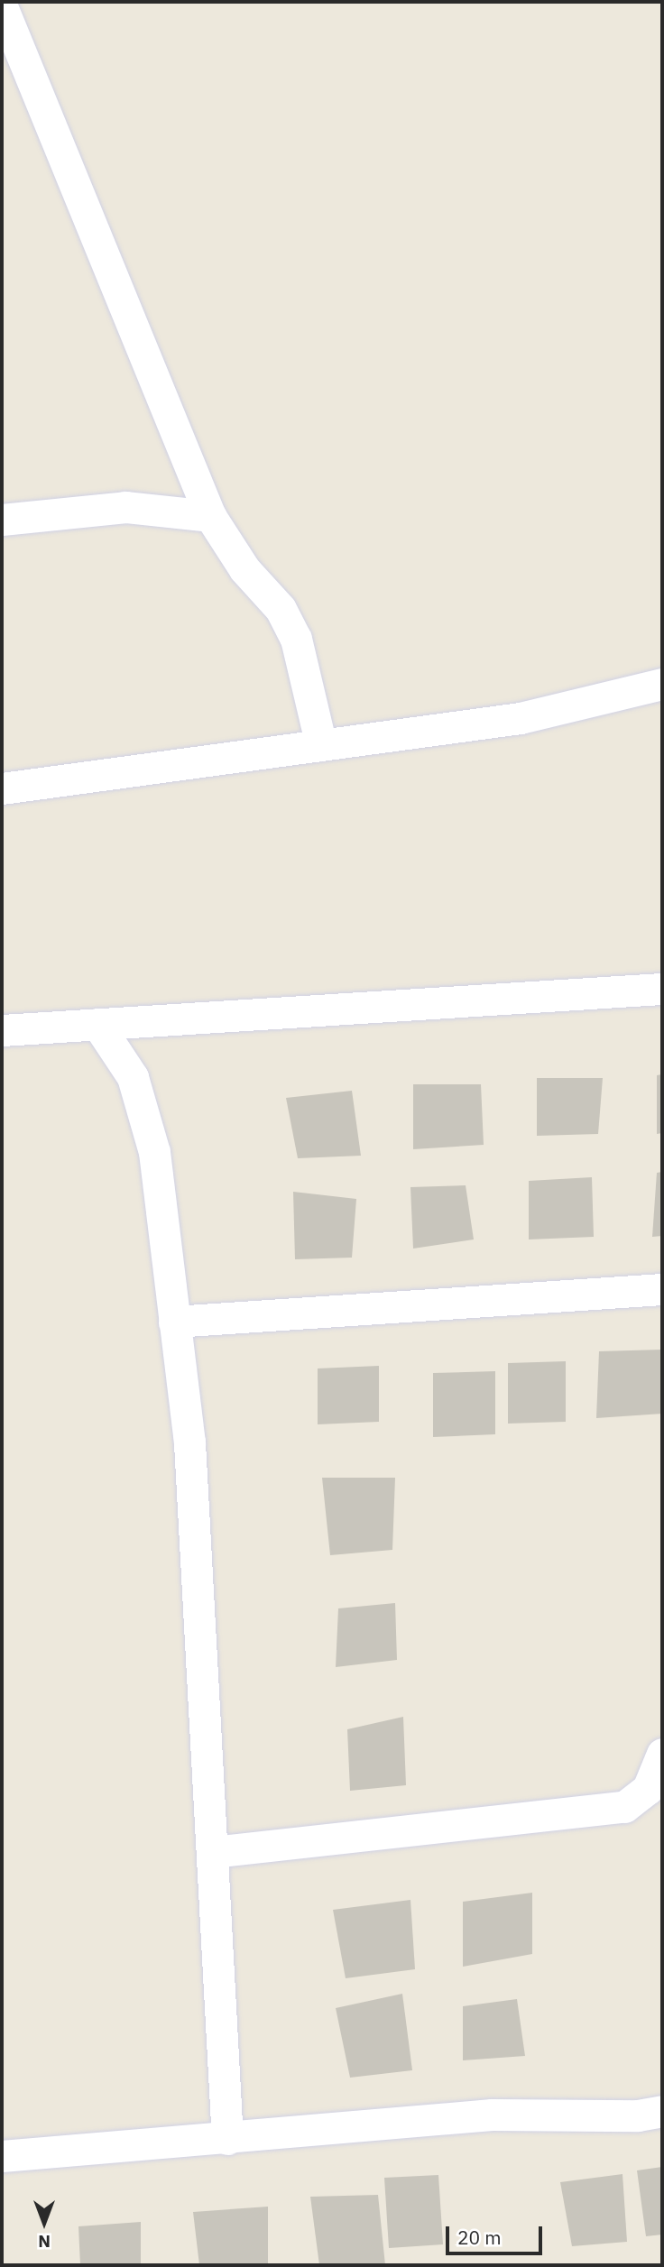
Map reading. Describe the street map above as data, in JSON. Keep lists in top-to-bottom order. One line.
{"scale_bar":"20 m","north":"bottom"}
